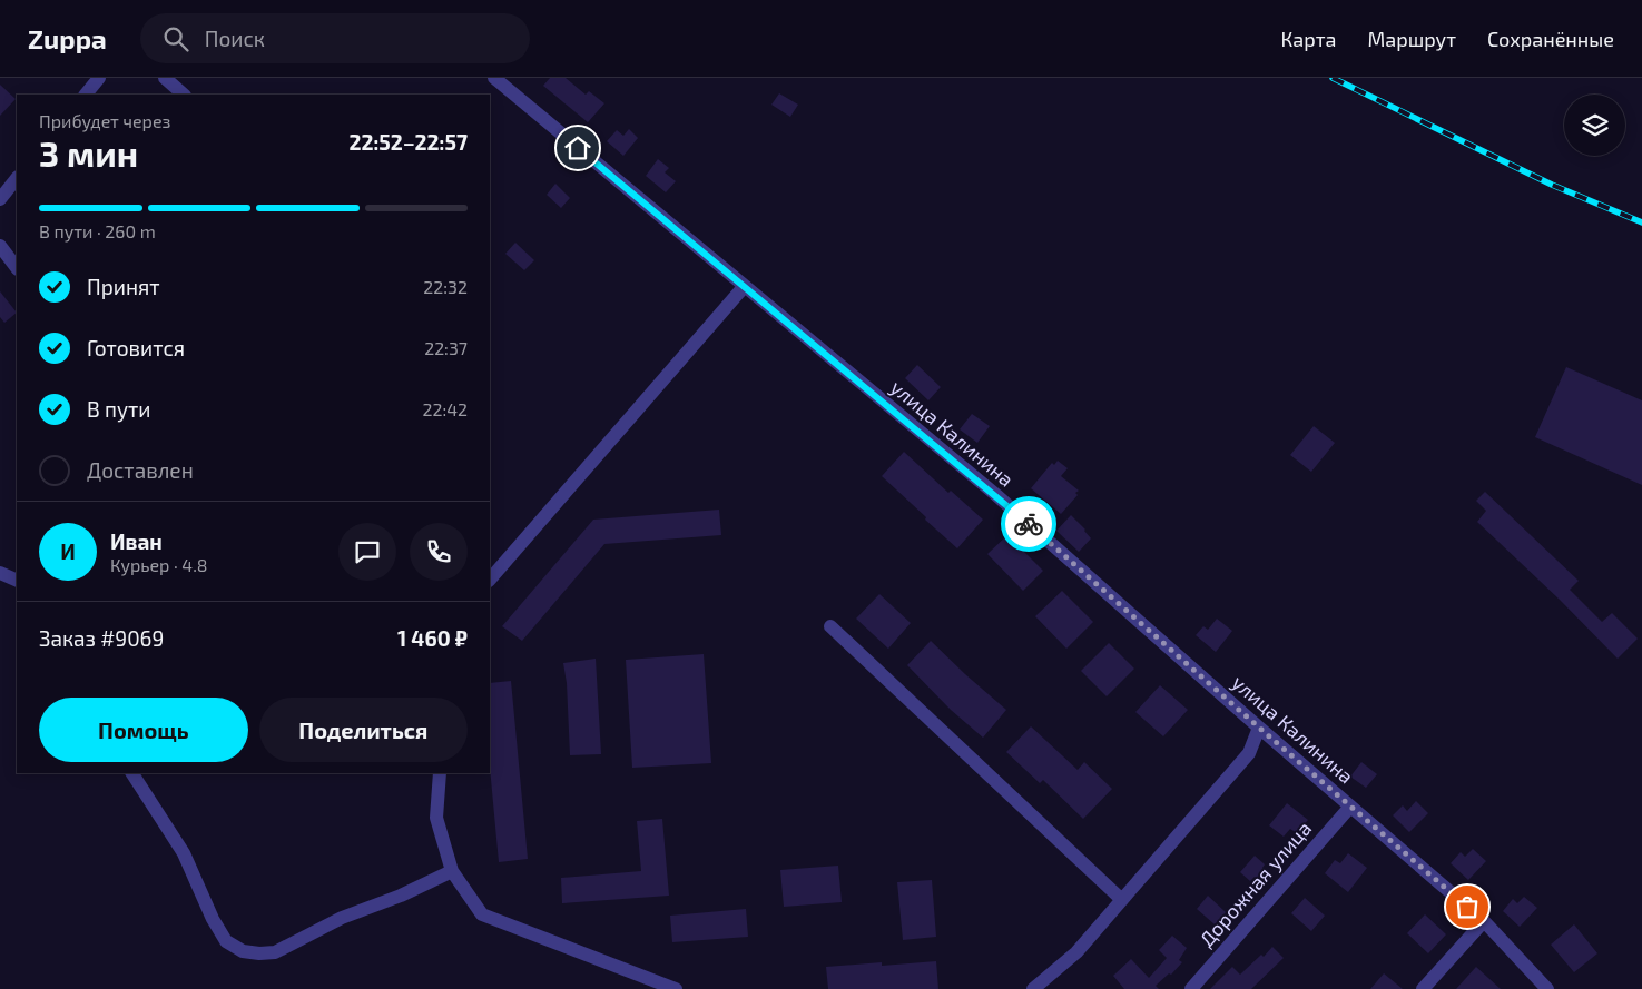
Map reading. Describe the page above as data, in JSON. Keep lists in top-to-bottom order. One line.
{"streets":{"street":["улица Калинина","Дорожная улица"]},"crossings":[["улица Калинина","Дорожная улица"]],"page":{"header":"Zuppa","search":"Поиск","nav":["Карта","Маршрут","Сохранённые"],"heading":["3 мин","Прибудет через","22:52–22:57"],"panel":["Иван","Курьер · 4.8","Заказ #9069","1 460 ₽"],"bar":"В пути · 260 m","list":[["Принят","22:32"],["Готовится","22:37"],["В пути","22:42"],"Доставлен"],"round":"И","buttons":["Помощь","Поделиться"]}}
